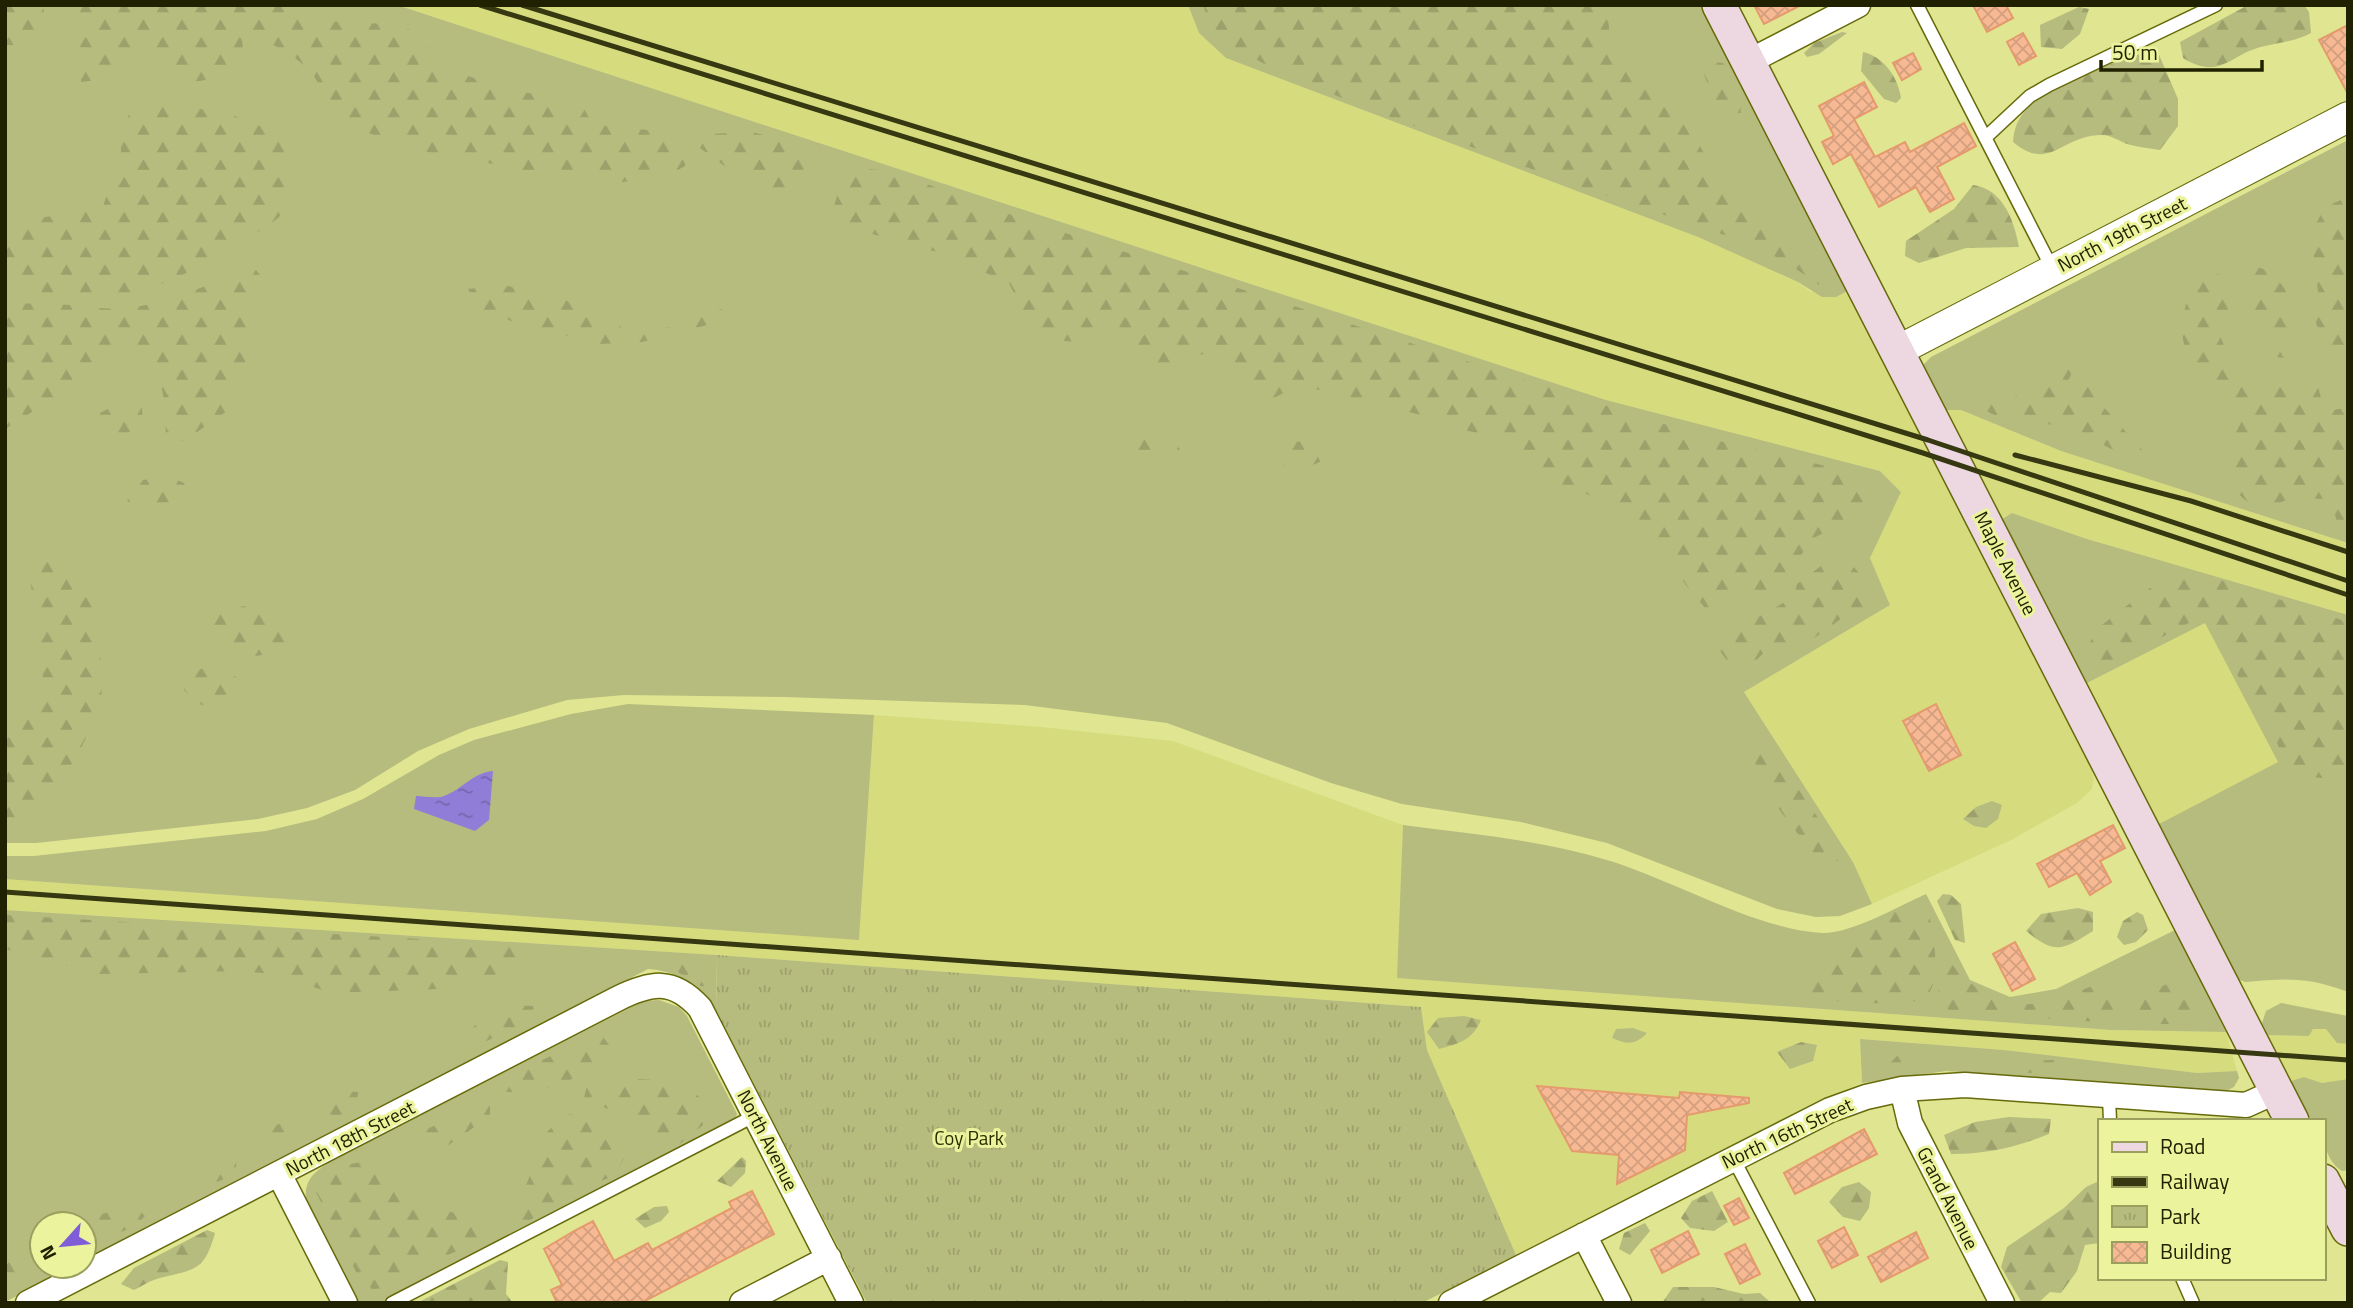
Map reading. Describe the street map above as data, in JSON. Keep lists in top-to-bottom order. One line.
{"streets":{"main road":["Maple Avenue"],"street":["North 19th Street","North 16th Street","North 18th Street","North Avenue","Grand Avenue"]},"crossings":[["North 19th Street","Maple Avenue"],["Maple Avenue","North 16th Street"],["North 16th Street","Grand Avenue"],["North 18th Street","North Avenue"]],"parks":["Coy Park"],"legend":["Road","Railway","Park","Building"],"scale_bar":"50 m","north":"bottom left"}
